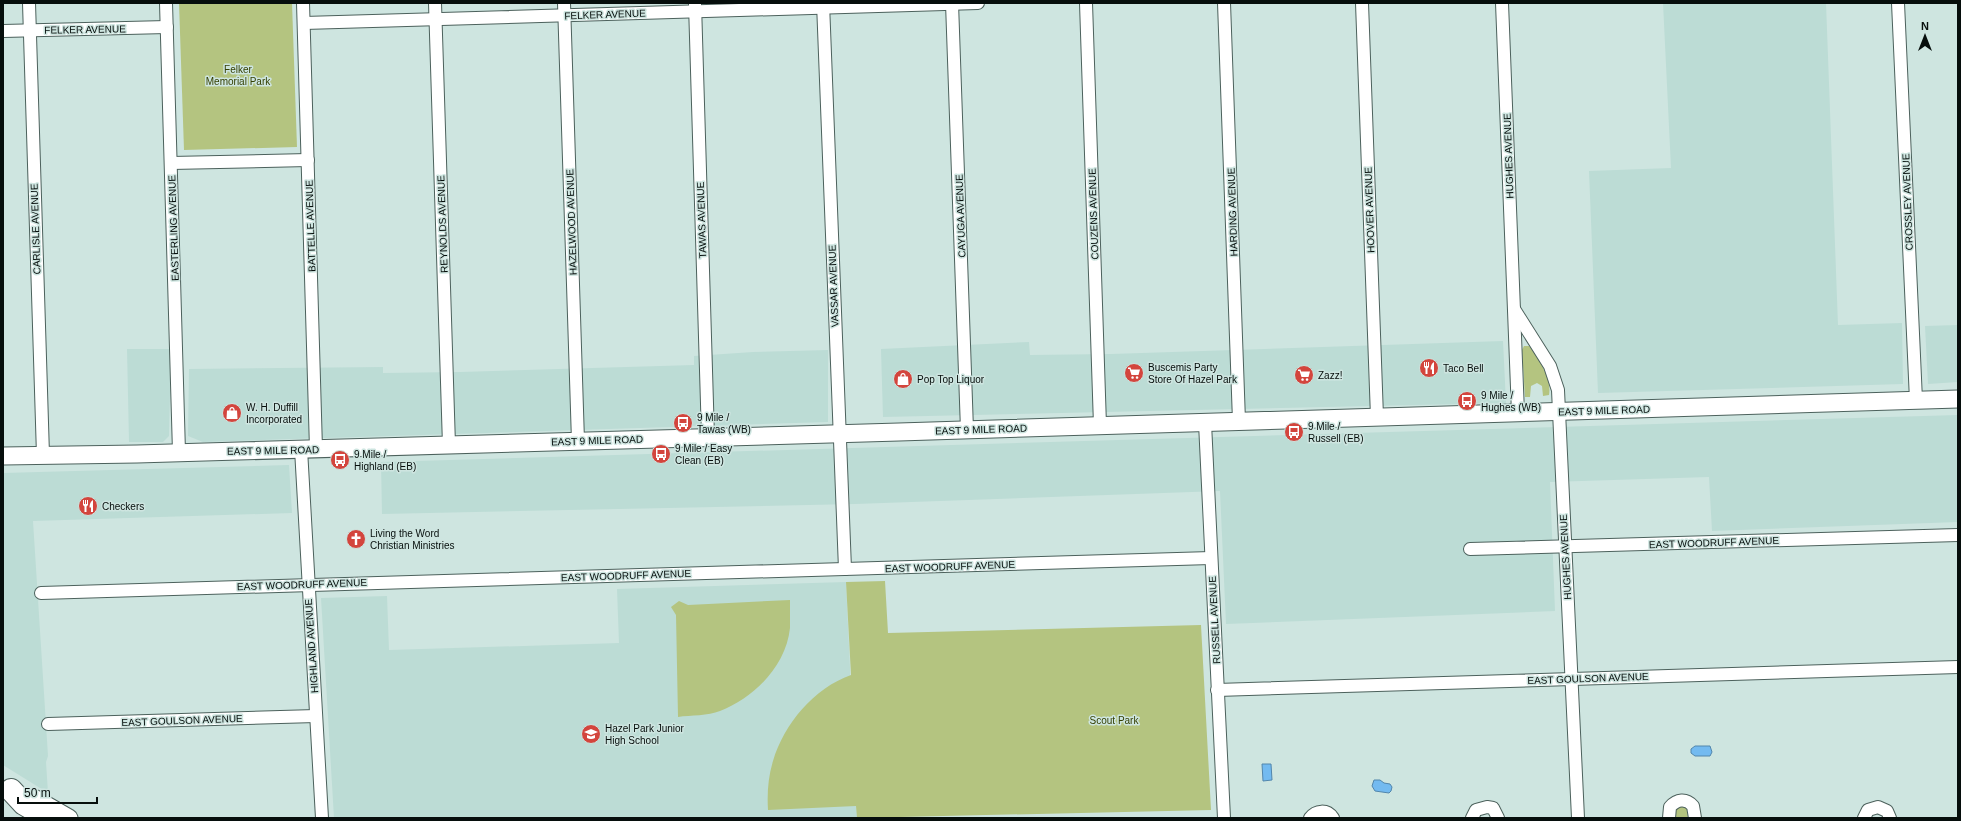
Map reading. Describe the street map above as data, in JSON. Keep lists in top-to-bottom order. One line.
{"streets":{"main road":["EAST 9 MILE ROAD"],"street":["FELKER AVENUE","HUGHES AVENUE","CROSSLEY AVENUE","HOOVER AVENUE","HARDING AVENUE","COUZENS AVENUE","CAYUGA AVENUE","TAWAS AVENUE","HAZELWOOD AVENUE","REYNOLDS AVENUE","BATTELLE AVENUE","EASTERLING AVENUE","CARLISLE AVENUE","VASSAR AVENUE","EAST WOODRUFF AVENUE","RUSSELL AVENUE","HIGHLAND AVENUE","EAST GOULSON AVENUE"]},"crossings":[["FELKER AVENUE","CAYUGA AVENUE"],["FELKER AVENUE","TAWAS AVENUE"],["FELKER AVENUE","HAZELWOOD AVENUE"],["FELKER AVENUE","REYNOLDS AVENUE"],["FELKER AVENUE","BATTELLE AVENUE"],["FELKER AVENUE","EASTERLING AVENUE"],["FELKER AVENUE","CARLISLE AVENUE"],["FELKER AVENUE","VASSAR AVENUE"],["HUGHES AVENUE","EAST 9 MILE ROAD"],["HUGHES AVENUE","EAST WOODRUFF AVENUE"],["HUGHES AVENUE","EAST GOULSON AVENUE"],["CROSSLEY AVENUE","EAST 9 MILE ROAD"],["HOOVER AVENUE","EAST 9 MILE ROAD"],["HARDING AVENUE","EAST 9 MILE ROAD"],["COUZENS AVENUE","EAST 9 MILE ROAD"],["CAYUGA AVENUE","EAST 9 MILE ROAD"],["TAWAS AVENUE","EAST 9 MILE ROAD"],["HAZELWOOD AVENUE","EAST 9 MILE ROAD"],["REYNOLDS AVENUE","EAST 9 MILE ROAD"],["BATTELLE AVENUE","EAST 9 MILE ROAD"],["BATTELLE AVENUE","HIGHLAND AVENUE"],["EASTERLING AVENUE","EAST 9 MILE ROAD"],["CARLISLE AVENUE","EAST 9 MILE ROAD"],["VASSAR AVENUE","EAST 9 MILE ROAD"],["VASSAR AVENUE","EAST WOODRUFF AVENUE"],["EAST 9 MILE ROAD","RUSSELL AVENUE"],["EAST 9 MILE ROAD","HIGHLAND AVENUE"],["EAST WOODRUFF AVENUE","RUSSELL AVENUE"],["EAST WOODRUFF AVENUE","HIGHLAND AVENUE"],["RUSSELL AVENUE","EAST GOULSON AVENUE"],["HIGHLAND AVENUE","EAST GOULSON AVENUE"]],"parks":["Felker Memorial Park","Scout Park"],"places":{"restaurant":["Taco Bell","Checkers"],"supermarket":["Buscemis Party Store Of Hazel Park","Zazz!"],"shop":["Pop Top Liquor","W. H. Duffill Incorporated"],"bus stop":["9 Mile / Hughes (WB)","9 Mile / Tawas (WB)","9 Mile / Russell (EB)","9 Mile / Easy Clean (EB)","9 Mile / Highland (EB)"],"church":["Living the Word Christian Ministries"],"school or university":["Hazel Park Junior High School"]},"scale_bar":"50 m","north":"top"}
